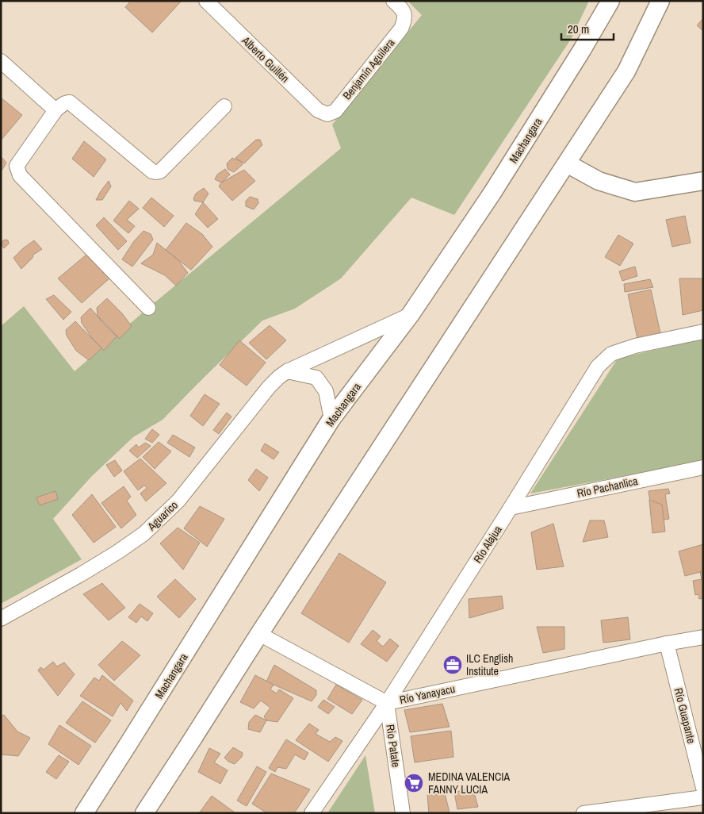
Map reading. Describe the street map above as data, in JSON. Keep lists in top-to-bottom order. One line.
{"streets":{"street":["Alberto Guillén","Benjamín Aguilera","Machangara","Río Pachanlica","Aguarico","Río Alajua","Río Yanayacu","Río Guapante","Rio Patate"]},"crossings":[["Alberto Guillén","Benjamín Aguilera"],["Machangara","Aguarico"],["Río Pachanlica","Río Alajua"],["Río Alajua","Río Yanayacu"],["Río Alajua","Rio Patate"],["Río Yanayacu","Río Guapante"],["Río Yanayacu","Rio Patate"]],"places":{"office":["ILC English Institute"],"supermarket":["MEDINA VALENCIA FANNY LUCIA"]},"scale_bar":"20 m"}
